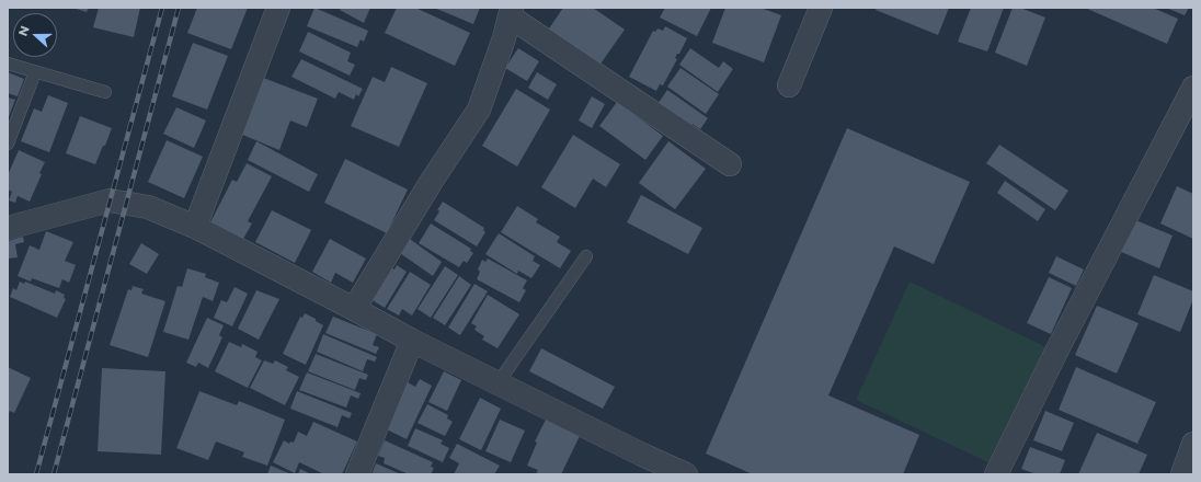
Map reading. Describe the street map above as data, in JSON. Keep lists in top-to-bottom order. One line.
{"north":"left"}
